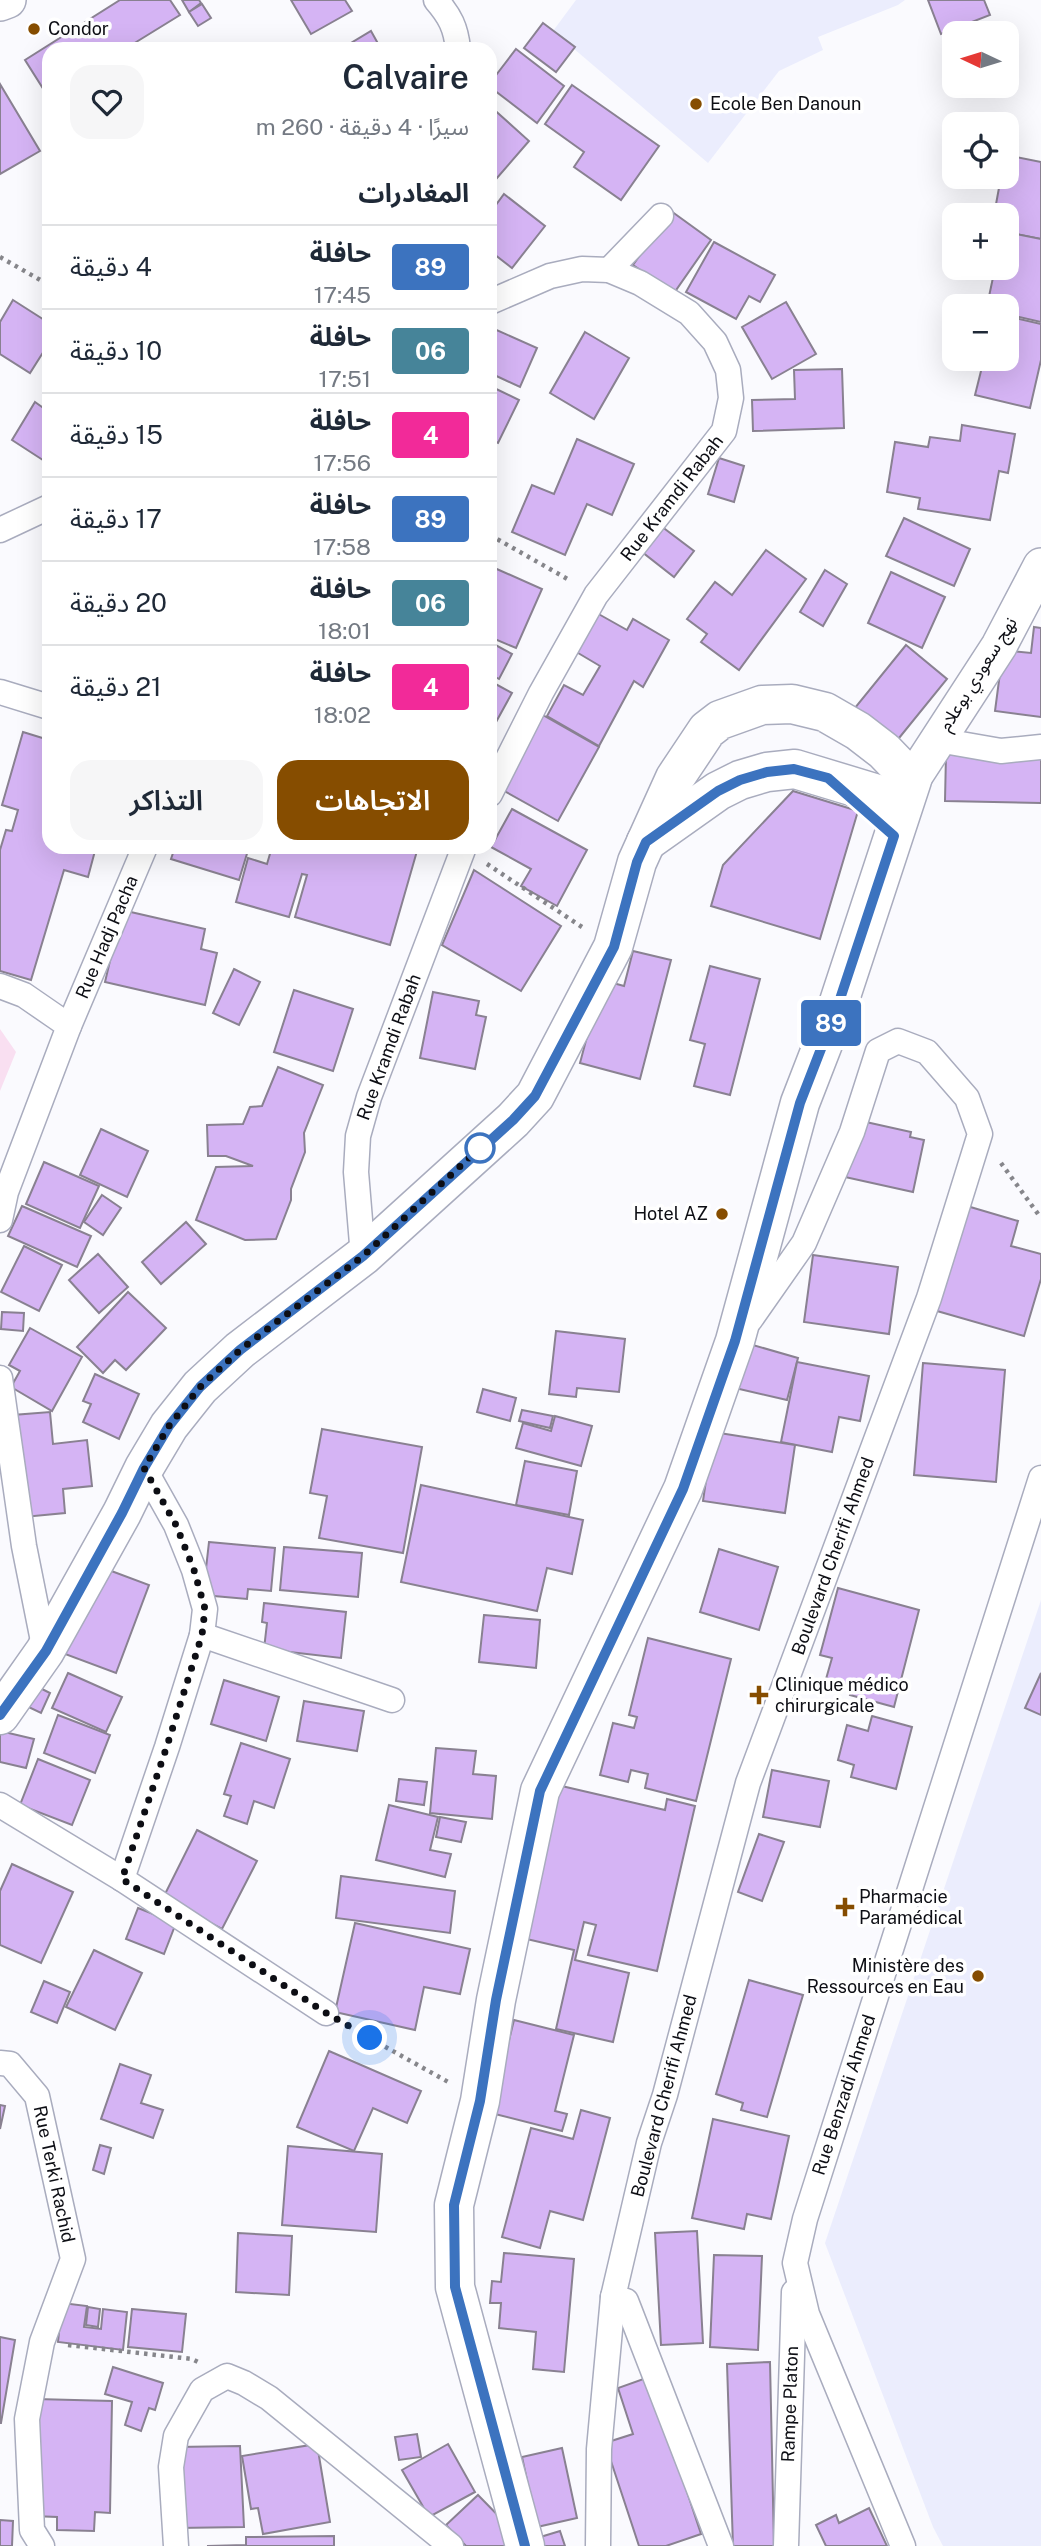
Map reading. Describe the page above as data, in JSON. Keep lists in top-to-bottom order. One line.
{"streets":{"main road":["نهج سعودي بوعلام"],"street":["Rue Kramdi Rabah","Rue Hadj Pacha","Boulevard Cherifi Ahmed","Rue Benzadi Ahmed","Rue Terki Rachid","Rampe Platon"]},"crossings":[["Rue Benzadi Ahmed","Rampe Platon"]],"places":{"other":["Condor","Ecole Ben Danoun","Hotel AZ","Ministère des Ressources en Eau"],"health":["Clinique médico chirurgicale","Pharmacie Paramédical"]},"lines":["bus line 89"],"north":"left","page":{"on_map":"89","map_buttons":["+","−"],"heading":[["Calvaire","سيرًا · 4 دقيقة · 260 m"],"المغادرات"],"list":[{"mark":"89","name":"حافلة","note":"17:45","value":"4 دقيقة"},{"mark":"06","name":"حافلة","note":"17:51","value":"10 دقيقة"},{"mark":"4","name":"حافلة","note":"17:56","value":"15 دقيقة"},{"mark":"89","name":"حافلة","note":"17:58","value":"17 دقيقة"},{"mark":"06","name":"حافلة","note":"18:01","value":"20 دقيقة"},{"mark":"4","name":"حافلة","note":"18:02","value":"21 دقيقة"}],"buttons":["الاتجاهات","التذاكر"]}}
